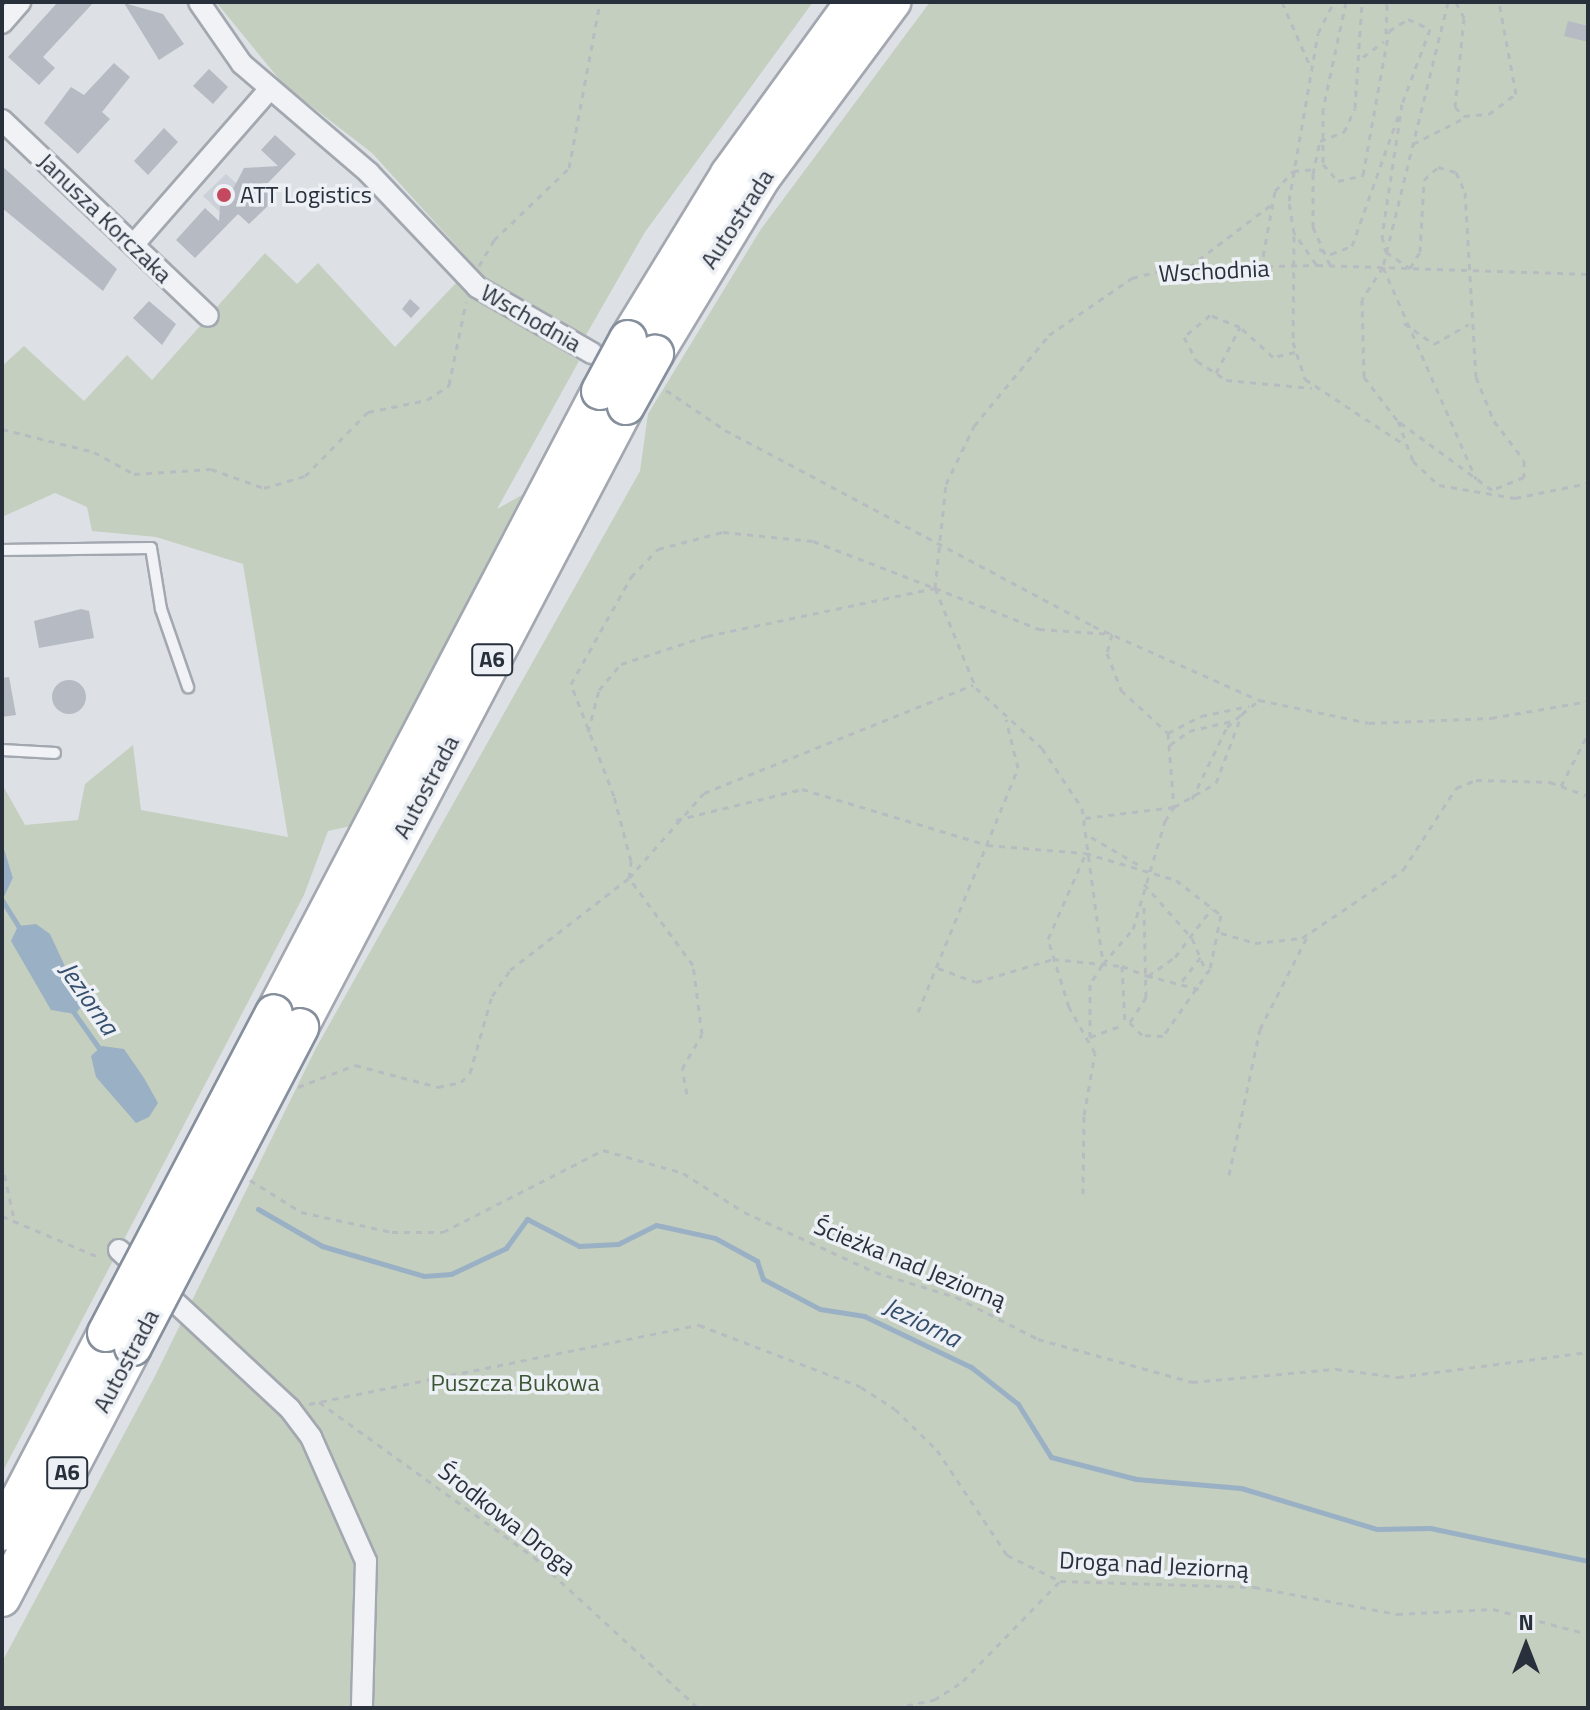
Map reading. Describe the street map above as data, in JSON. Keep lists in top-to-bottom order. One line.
{"streets":{"highway":["Autostrada","A6"],"street":["Janusza Korczaka","Wschodnia"],"path":["Ścieżka nad Jeziorną","Środkowa Droga","Droga nad Jeziorną"]},"crossings":[["Środkowa Droga","Droga nad Jeziorną"]],"water":["Jeziorna"],"parks":["Puszcza Bukowa"],"places":["ATT Logistics"],"north":"top"}
